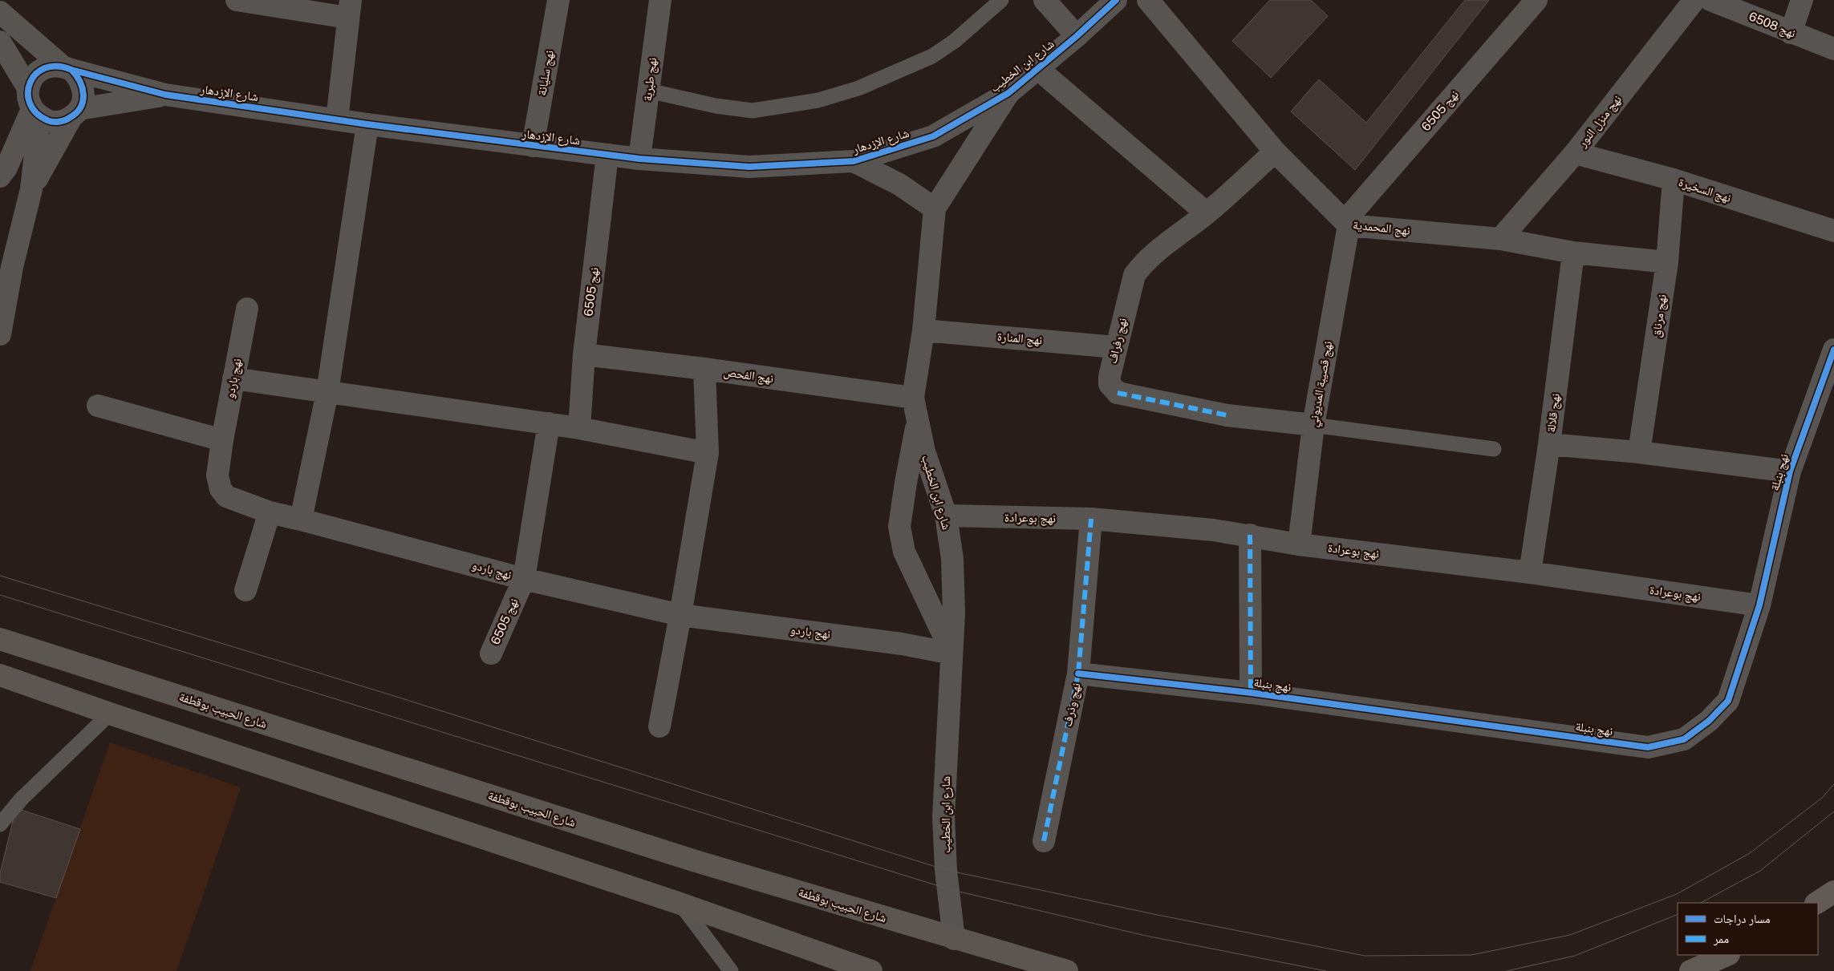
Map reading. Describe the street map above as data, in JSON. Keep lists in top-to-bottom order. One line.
{"streets":{"main road":["شارع الحبيب بوقطفة"],"street":["نهج 6508","شارع ابن الخطيب","نهج سليانة","نهج طبربة","شارع الإزدهار","نهج 6505","نهج منزل النور","نهج السخيرة","نهج المحمدية","نهج مرناق","نهج المنارة","نهج رفراف","نهج الفحص","نهج باردو","نهج قصيبة المديوني","نهج قلالة","نهج بنبلة","نهج بوعرادة","نهج وذرف"]},"crossings":[["شارع ابن الخطيب","شارع الإزدهار"],["شارع ابن الخطيب","نهج المنارة"],["شارع ابن الخطيب","نهج الفحص"],["شارع ابن الخطيب","نهج باردو"],["شارع ابن الخطيب","نهج بوعرادة"],["شارع ابن الخطيب","شارع الحبيب بوقطفة"],["نهج سليانة","شارع الإزدهار"],["نهج طبربة","شارع الإزدهار"],["شارع الإزدهار","نهج 6505"],["نهج 6505","نهج المحمدية"],["نهج 6505","نهج الفحص"],["نهج 6505","نهج باردو"],["نهج 6505","نهج قصيبة المديوني"],["نهج منزل النور","نهج السخيرة"],["نهج منزل النور","نهج المحمدية"],["نهج السخيرة","نهج مرناق"],["نهج المحمدية","نهج مرناق"],["نهج المحمدية","نهج رفراف"],["نهج المحمدية","نهج قصيبة المديوني"],["نهج المحمدية","نهج قلالة"],["نهج المنارة","نهج رفراف"],["نهج رفراف","نهج قصيبة المديوني"],["نهج قصيبة المديوني","نهج بوعرادة"],["نهج قلالة","نهج بوعرادة"],["نهج بنبلة","نهج بوعرادة"],["نهج بنبلة","نهج وذرف"],["نهج بوعرادة","نهج وذرف"]],"legend":["مسار دراجات","ممر"]}
